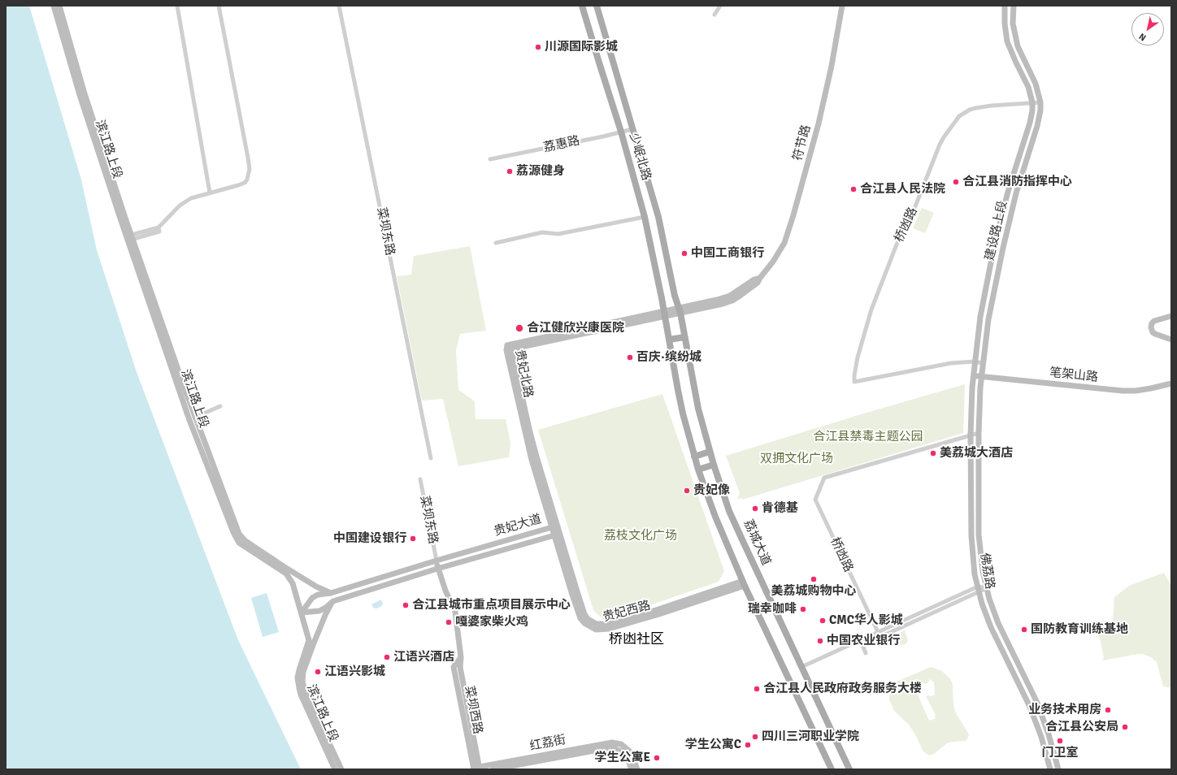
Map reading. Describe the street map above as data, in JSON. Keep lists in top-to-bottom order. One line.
{"streets":{"main road":["符节路","滨江路上段","少岷北路","建设路上段","贵妃北路","笔架山路","贵妃大道","荔城大道","佛荔路","贵妃西路","菜坝西路","红荔街"],"street":["荔惠路","桥凼路","菜坝东路"]},"crossings":[["符节路","少岷北路"],["符节路","贵妃北路"],["符节路","荔城大道"],["荔惠路","少岷北路"],["滨江路上段","贵妃大道"],["少岷北路","荔城大道"],["桥凼路","建设路上段"],["桥凼路","佛荔路"],["建设路上段","佛荔路"],["菜坝东路","贵妃大道"],["菜坝东路","菜坝西路"],["贵妃北路","贵妃大道"],["贵妃北路","贵妃西路"],["笔架山路","佛荔路"],["贵妃大道","贵妃西路"],["贵妃大道","菜坝西路"],["菜坝西路","红荔街"]],"districts":["桥凼社区"],"parks":["合江县禁毒主题公园","双拥文化广场","荔枝文化广场"],"places":["川源国际影城","荔源健身","合江县消防指挥中心","合江县人民法院","中国工商银行","合江健欣兴康医院","百庆·缤纷城","美荔城大酒店","贵妃像","肯德基","中国建设银行","美荔城购物中心","合江县城市重点项目展示中心","瑞幸咖啡","CMC华人影城","嘎婆家柴火鸡","国防教育训练基地","中国农业银行","江语兴酒店","江语兴影城","合江县人民政府政务服务大楼","业务技术用房","合江县公安局","四川三河职业学院","门卫室","学生公寓C","学生公寓E"],"north":"bottom left"}
